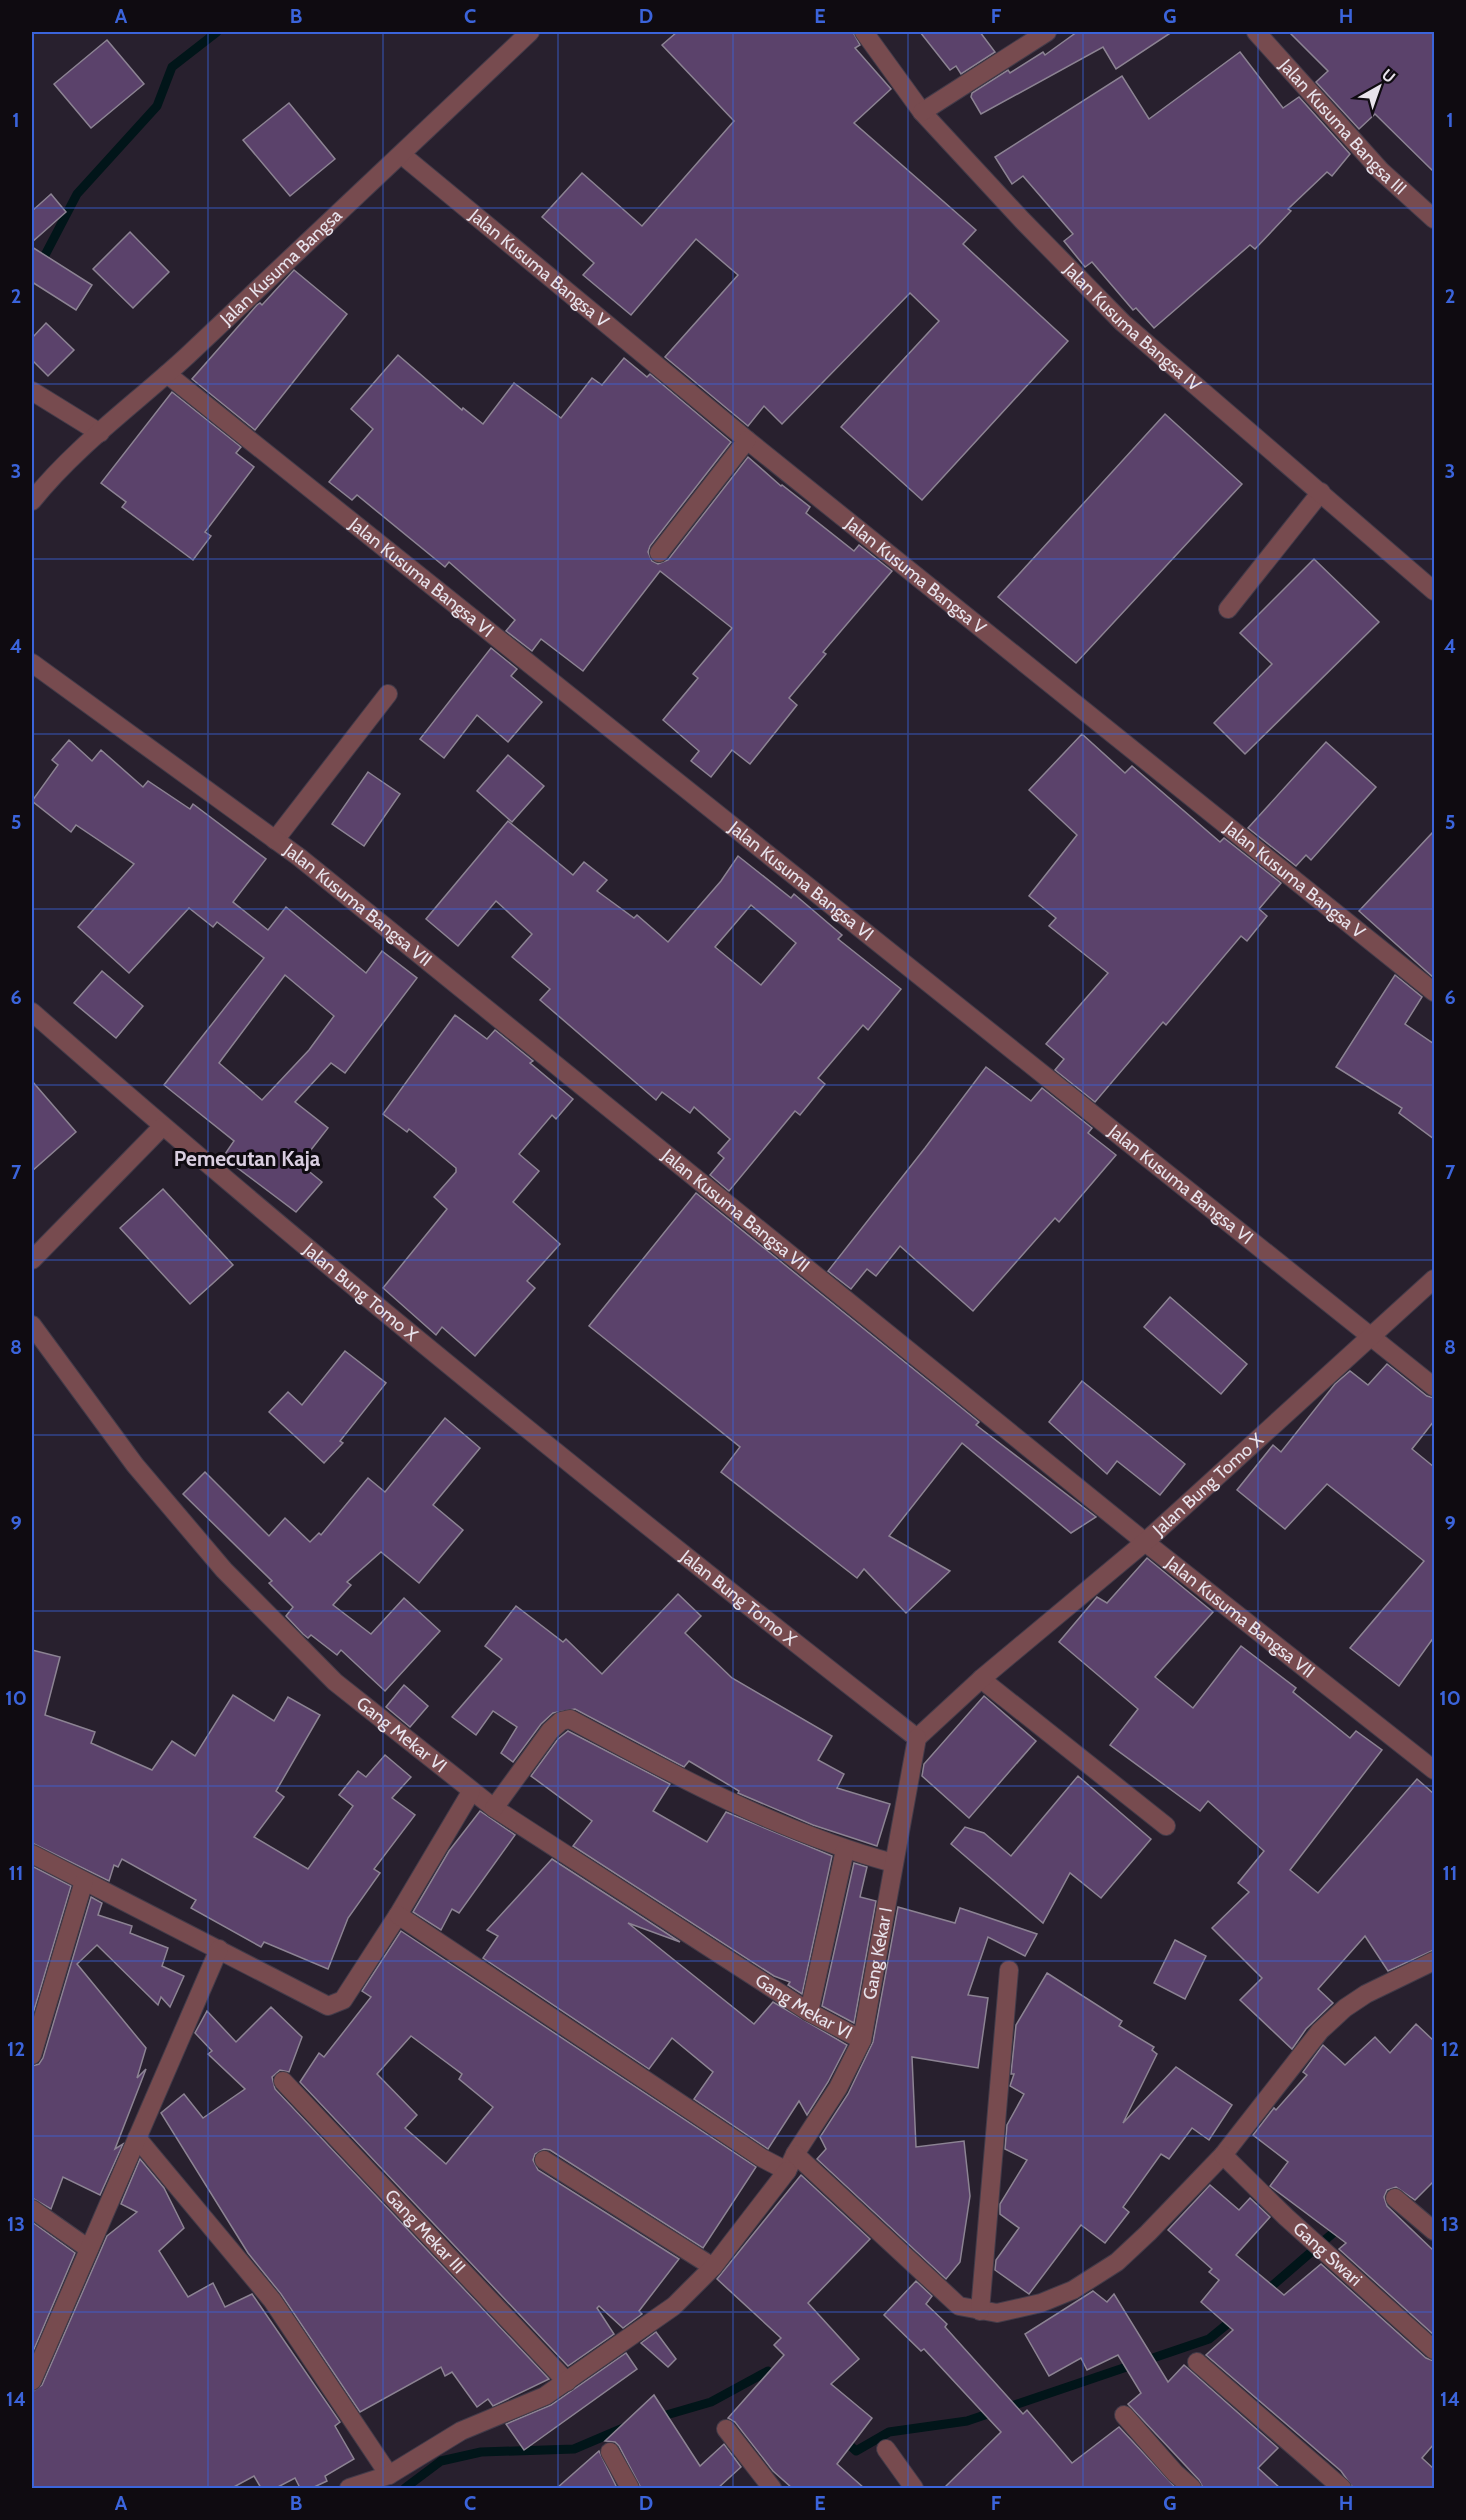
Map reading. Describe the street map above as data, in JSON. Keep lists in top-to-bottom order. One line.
{"streets":{"street":["Jalan Kusuma Bangsa III","Jalan Kusuma Bangsa","Jalan Kusuma Bangsa V","Jalan Kusuma Bangsa IV","Jalan Kusuma Bangsa VI","Jalan Kusuma Bangsa VII","Jalan Bung Tomo X","Gang Mekar VI","Gang Kekar I","Gang Mekar III","Gang Swari"]},"crossings":[["Jalan Kusuma Bangsa","Jalan Kusuma Bangsa V"],["Jalan Kusuma Bangsa","Jalan Kusuma Bangsa VI"],["Jalan Kusuma Bangsa VI","Jalan Bung Tomo X"],["Jalan Kusuma Bangsa VII","Jalan Bung Tomo X"],["Jalan Bung Tomo X","Gang Kekar I"],["Gang Mekar VI","Gang Kekar I"],["Gang Kekar I","Gang Mekar III"]],"districts":["Pemecutan Kaja"],"north":"top right","grid":{"columns":["A","B","C","D","E","F","G","H"],"rows":["1","2","3","4","5","6","7","8","9","10","11","12","13","14"]}}
